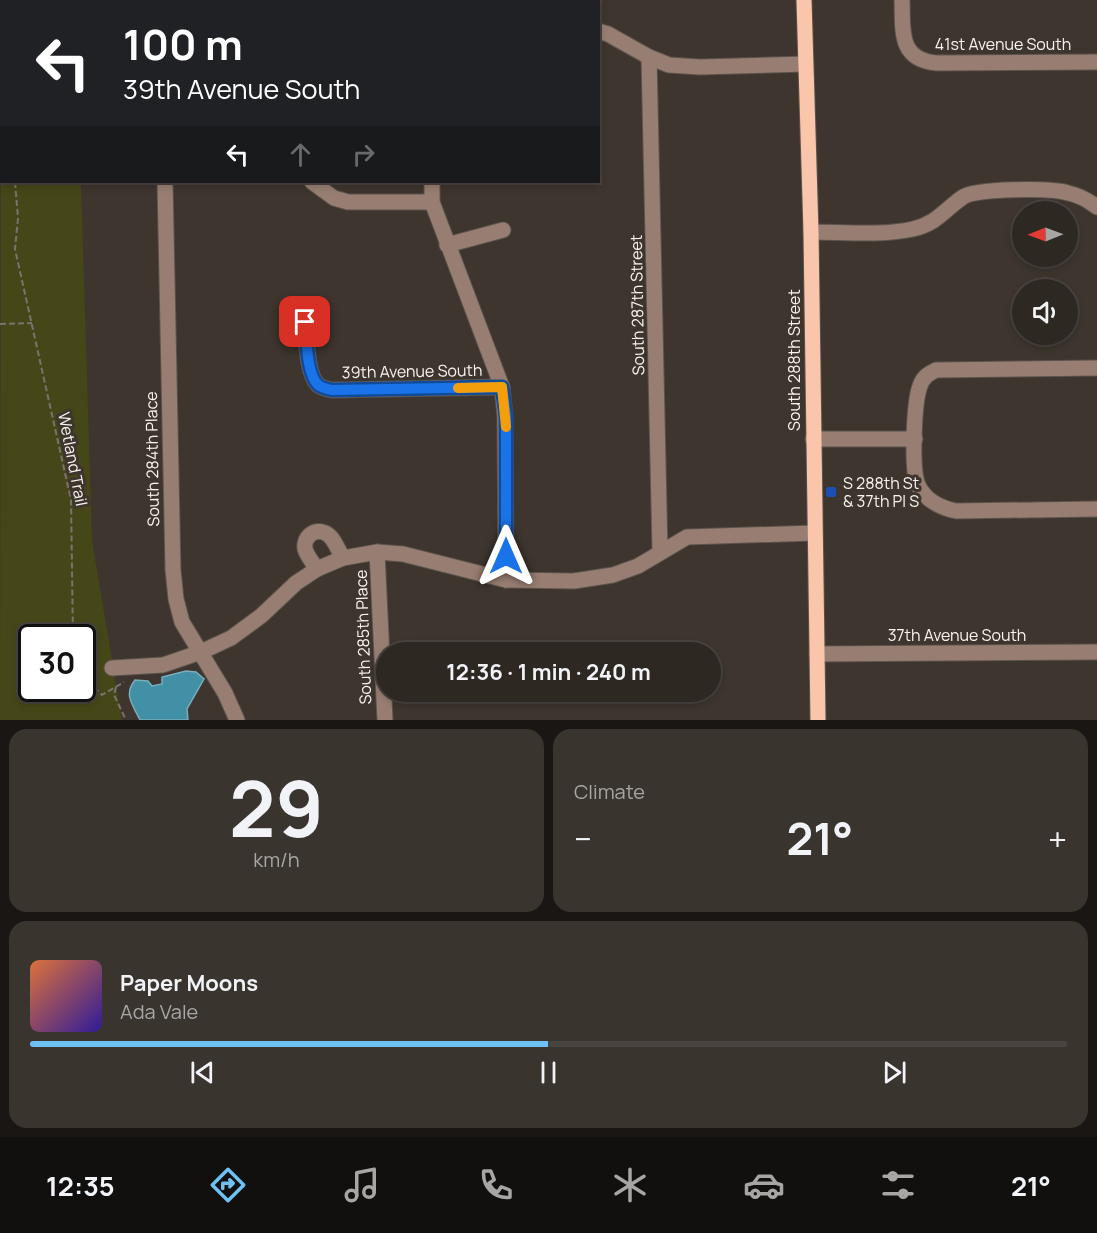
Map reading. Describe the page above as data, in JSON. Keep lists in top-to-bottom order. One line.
{"streets":{"main road":["South 288th Street"],"street":["41st Avenue South","South 287th Street","39th Avenue South","South 284th Place","37th Avenue South","South 285th Place"],"path":["Wetland Trail"]},"crossings":[["South 288th Street","37th Avenue South"]],"places":{"transit":["S 288th St & 37th Pl S"]},"north":"left","page":{"turn":["100 m","39th Avenue South"],"limit":"30","trip":"12:36 · 1 min · 240 m","tile":[["29","km/h"],"Climate"],"heat":["−","21°","+"],"song":["Paper Moons","Ada Vale"],"tabs":["12:35","21°"]}}
